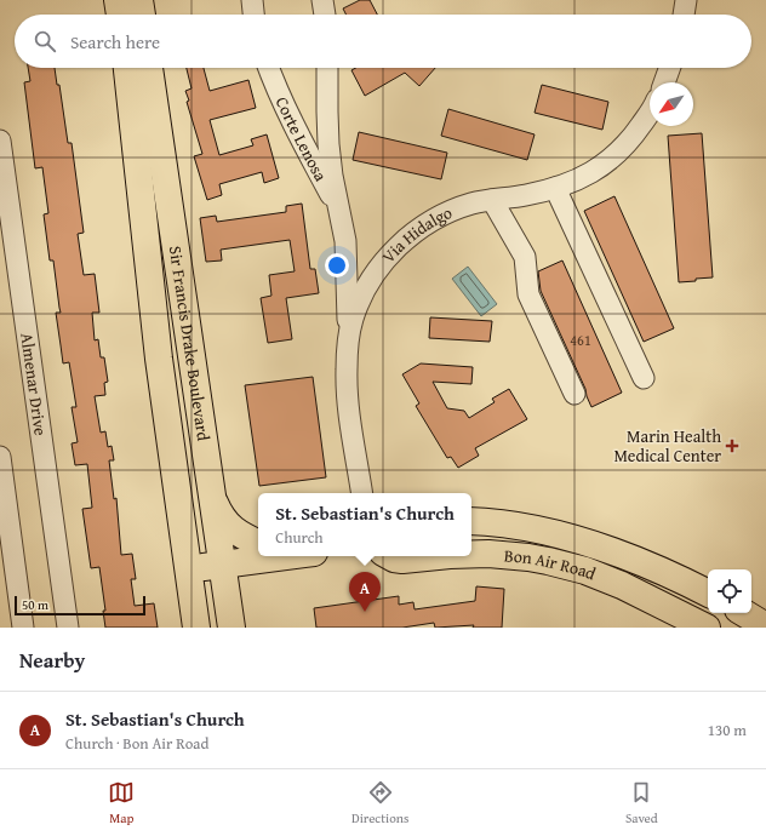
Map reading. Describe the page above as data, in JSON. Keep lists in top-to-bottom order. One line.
{"streets":{"main road":["Sir Francis Drake Boulevard","Bon Air Road"],"street":["Corte Lenosa","Via Hidalgo","Almenar Drive"]},"crossings":[["Corte Lenosa","Via Hidalgo"]],"places":{"health":["Marin Health Medical Center"]},"house_numbers":["461"],"scale_bar":"50 m","north":"bottom left","page":{"search":"Search here","popup":["St. Sebastian's Church","Church"],"pins":"A","scale":"50 m","heading":"Nearby","list":[{"mark":"A","name":"St. Sebastian's Church","note":"Church · Bon Air Road","value":"130 m"}],"nav":["Map","Directions","Saved"]}}
